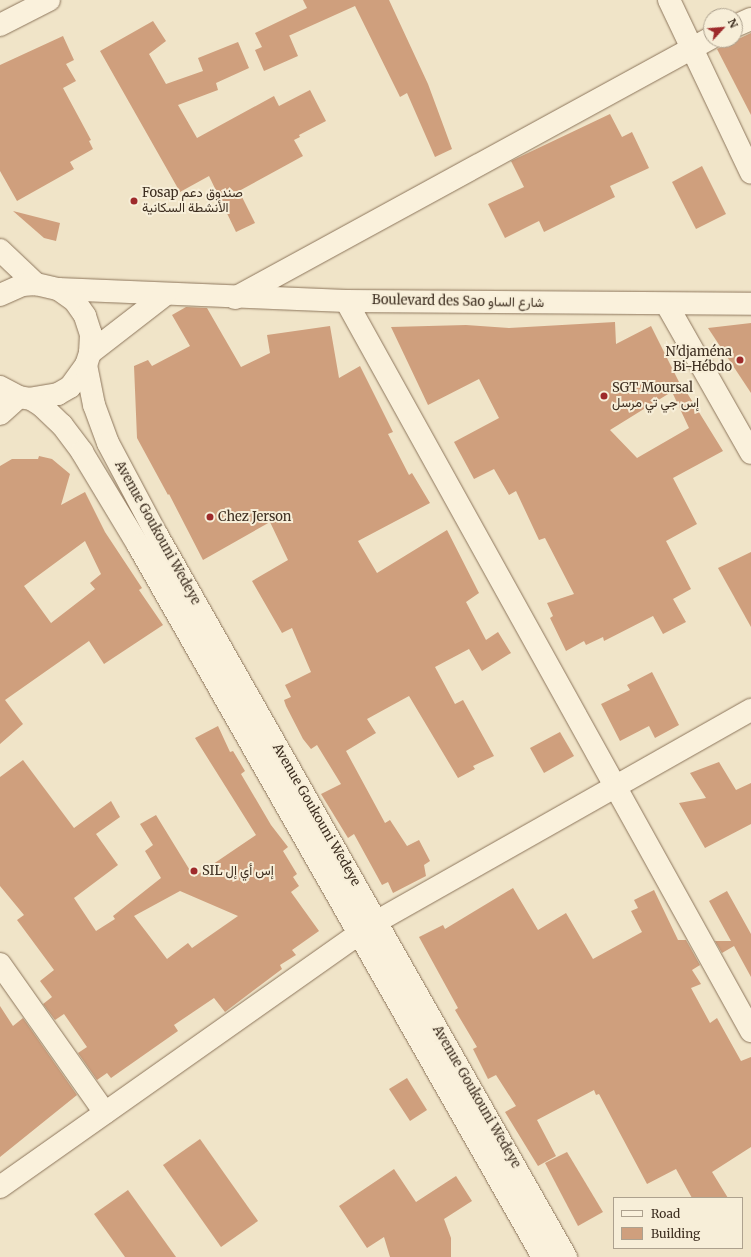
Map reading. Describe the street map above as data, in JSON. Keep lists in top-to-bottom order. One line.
{"streets":{"street":["Boulevard des Sao شارع الساو","Avenue Goukouni Wedeye"]},"crossings":[["Boulevard des Sao شارع الساو","Avenue Goukouni Wedeye"]],"places":["Fosap صندوق دعم الأنشطة السكانية","N'djaména Bi-Hébdo","SGT Moursal إس جي تي مرسل","Chez Jerson","SIL إس أي إل"],"legend":["Road","Building"],"north":"top right"}
